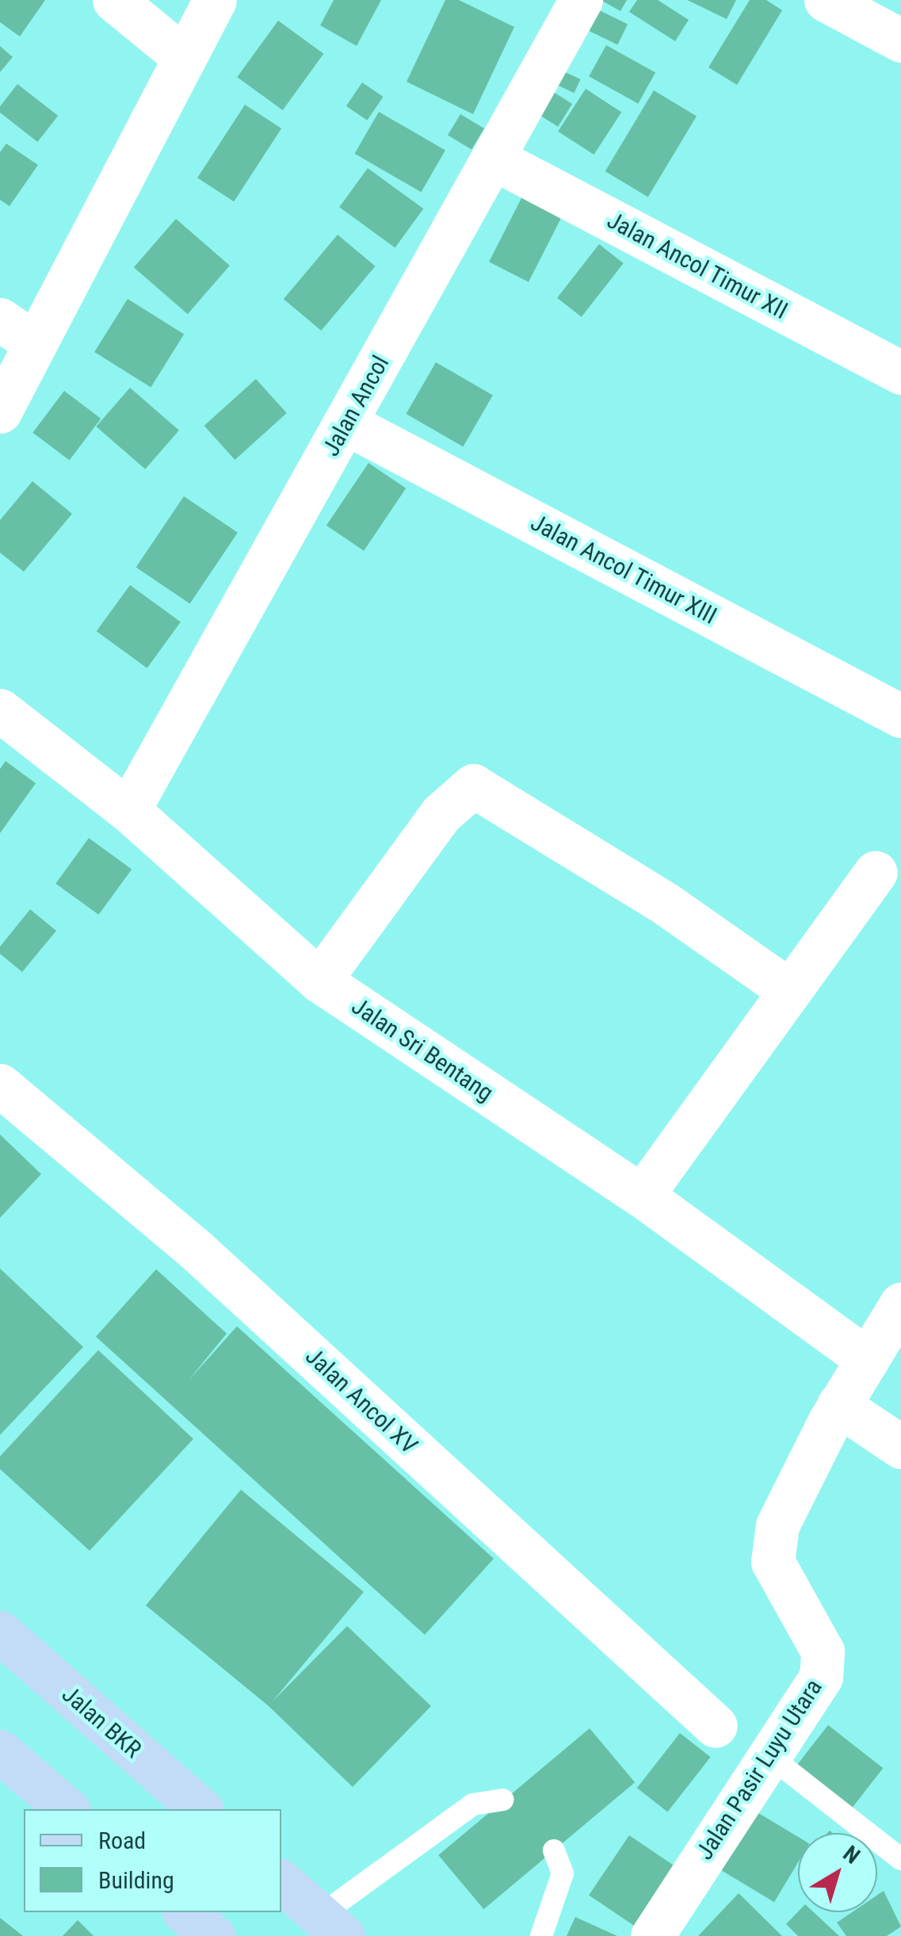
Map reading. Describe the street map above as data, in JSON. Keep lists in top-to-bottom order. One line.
{"streets":{"main road":["Jalan BKR"],"street":["Jalan Ancol Timur XII","Jalan Ancol","Jalan Ancol Timur XIII","Jalan Sri Bentang","Jalan Ancol XV","Jalan Pasir Luyu Utara"]},"crossings":[["Jalan Ancol Timur XII","Jalan Ancol"],["Jalan Ancol","Jalan Ancol Timur XIII"],["Jalan Ancol","Jalan Sri Bentang"],["Jalan Sri Bentang","Jalan Pasir Luyu Utara"]],"legend":["Road","Building"],"north":"top right"}
